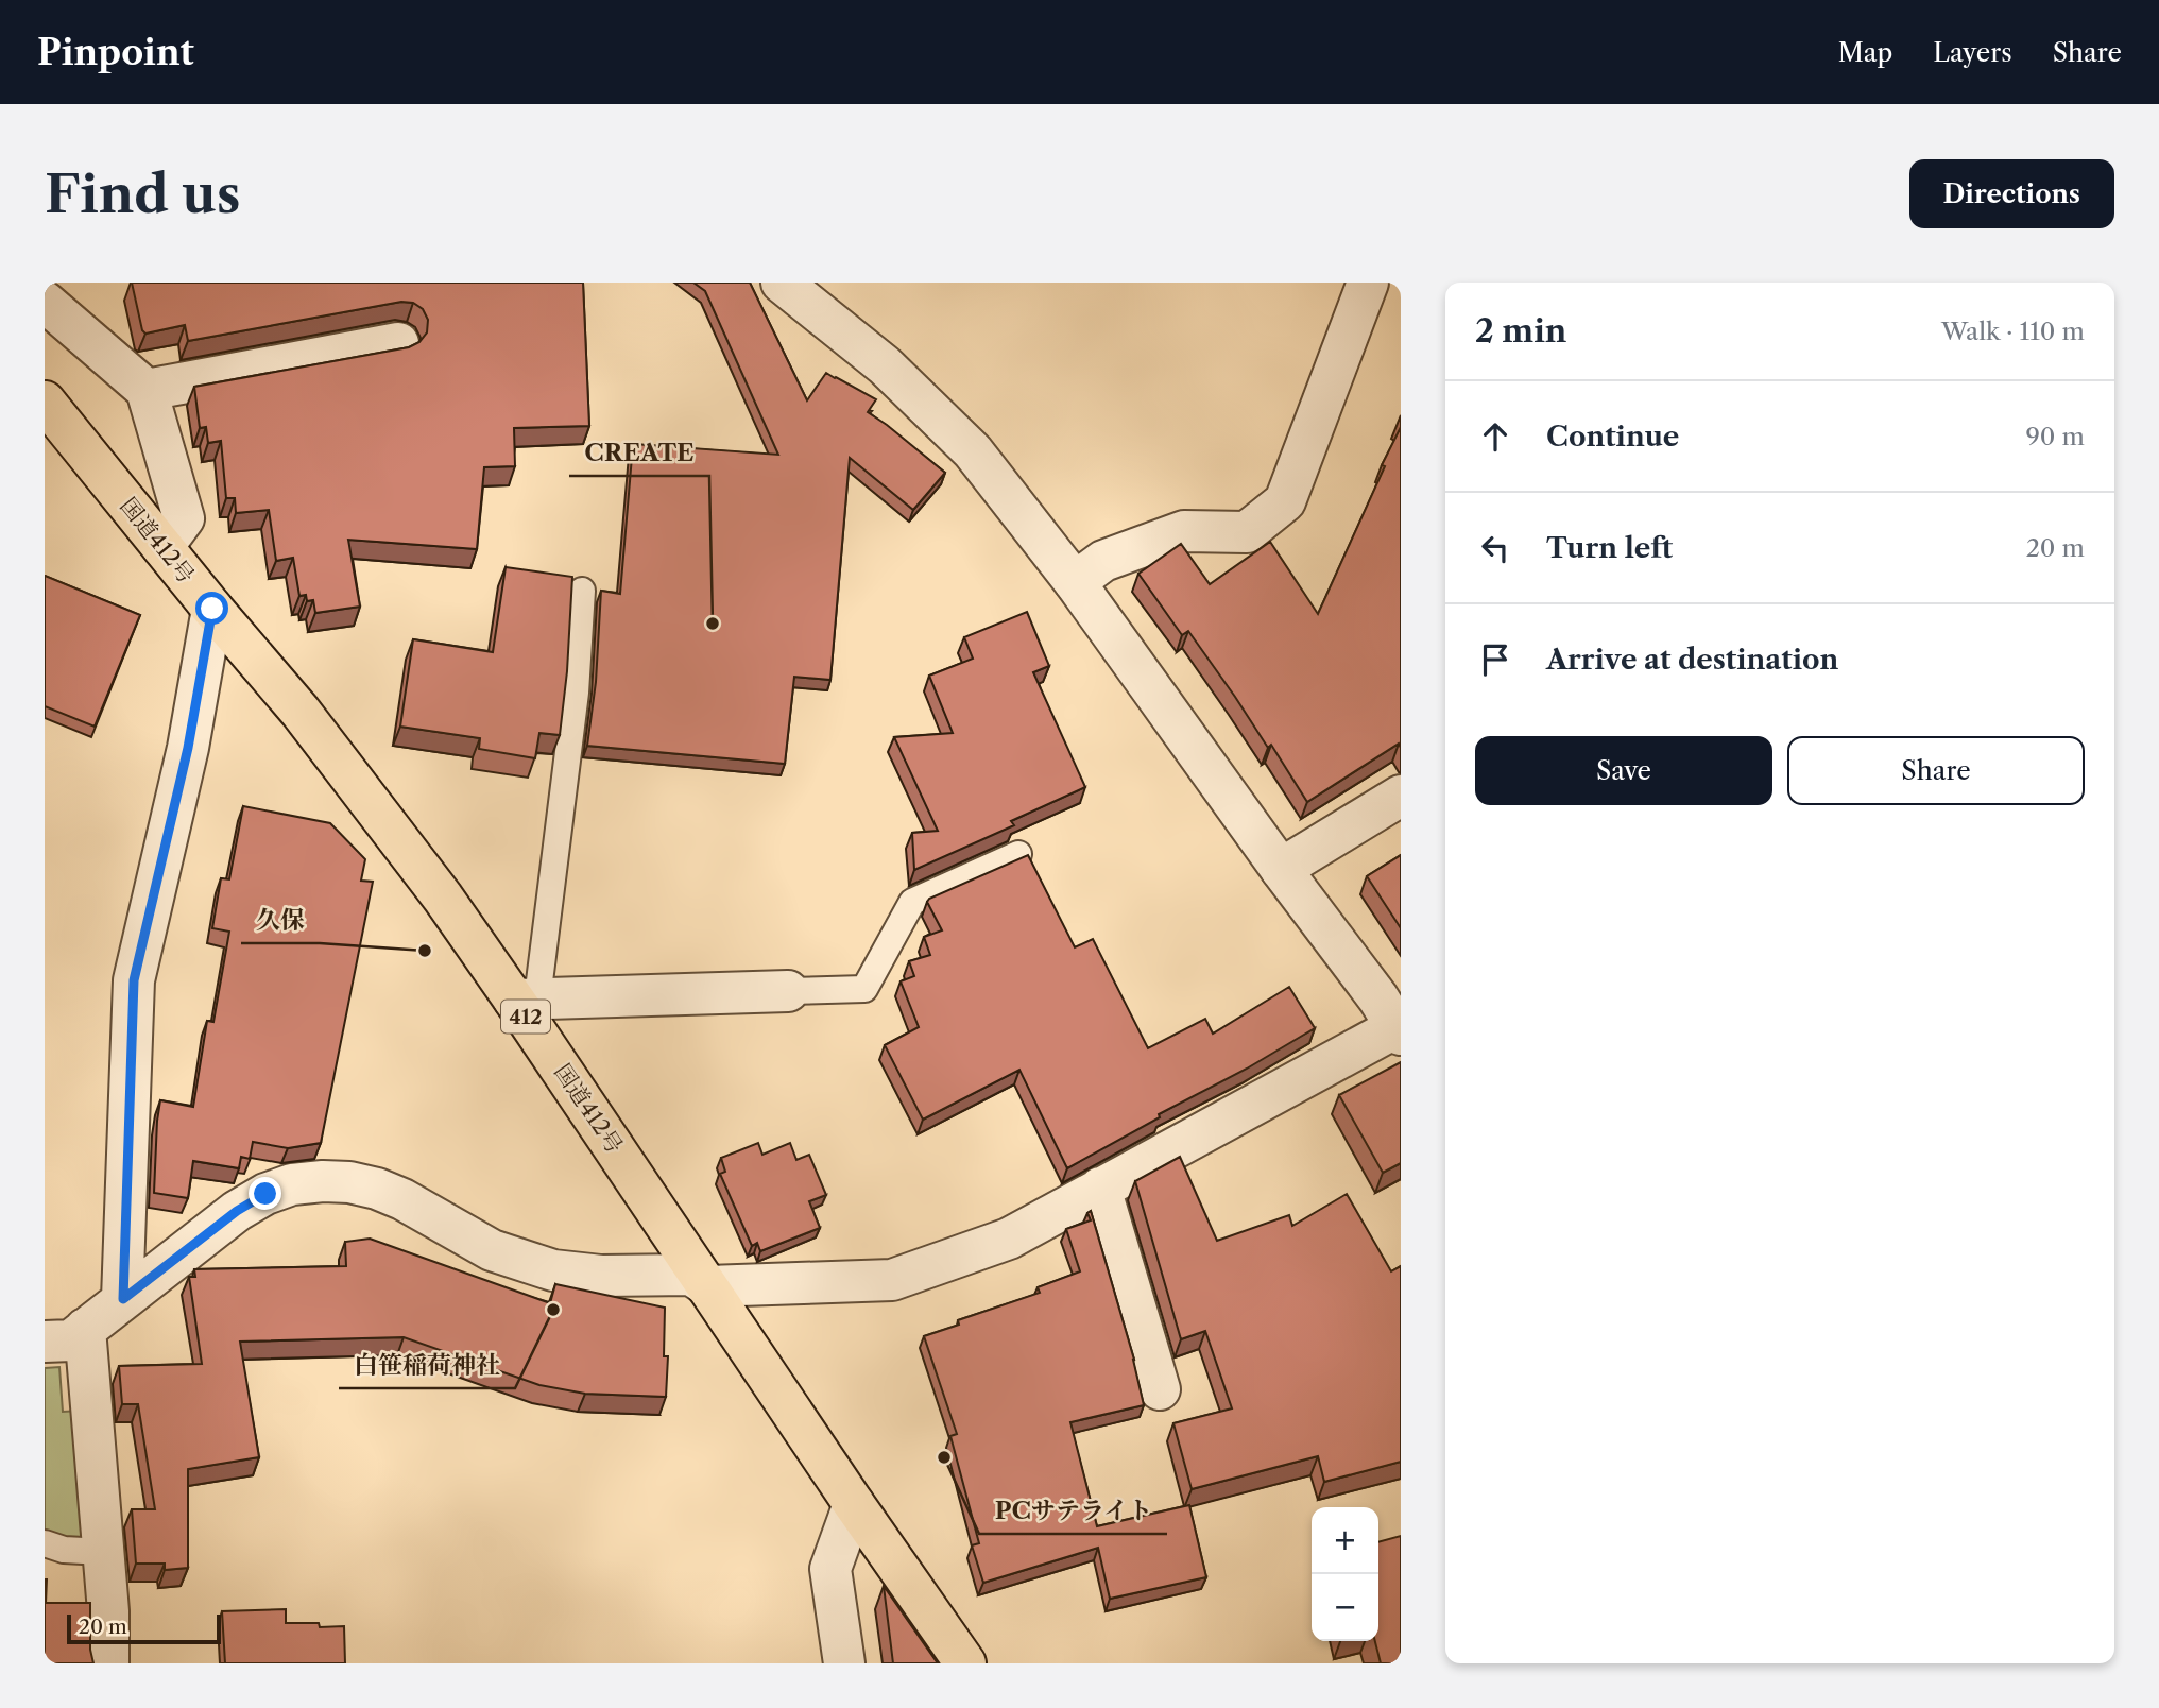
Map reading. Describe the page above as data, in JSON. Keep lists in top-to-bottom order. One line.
{"streets":{"highway":["国道412号","412"]},"places":["CREATE","久保","白笹稲荷神社","PCサテライト"],"scale_bar":"20 m","page":{"header":"Pinpoint","nav":["Map","Layers","Share"],"buttons":["Directions",["Save","Share"]],"title":"Find us","heading":["2 min","Walk · 110 m"],"list":[["Continue","90 m"],["Turn left","20 m"],"Arrive at destination"],"map_buttons":["+","−"],"scale":"20 m"}}
